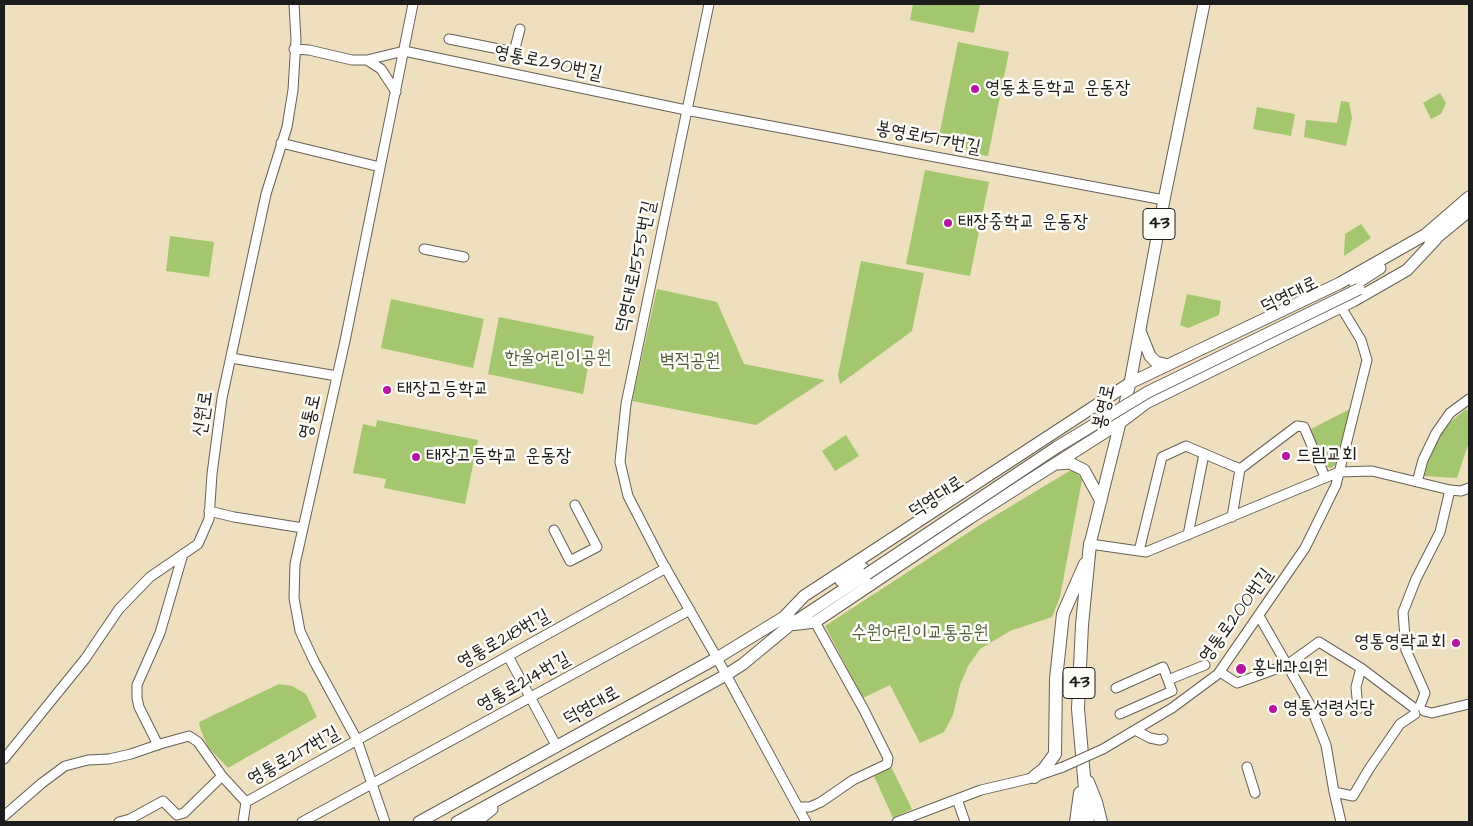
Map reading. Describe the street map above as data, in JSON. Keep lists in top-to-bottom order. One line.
{"streets":{"highway":["43","봉영로"],"main road":["덕영대로"],"street":["영통로290번길","봉영로1517번길","덕영대로1555번길","신원로","영통로","영통로200번길","영통로218번길","영통로214번길","영통로217번길"]},"crossings":[["영통로290번길","봉영로1517번길"],["영통로290번길","덕영대로1555번길"],["영통로290번길","영통로"],["봉영로1517번길","덕영대로1555번길"],["봉영로1517번길","봉영로"],["덕영대로1555번길","덕영대로"],["덕영대로1555번길","영통로218번길"],["덕영대로1555번길","영통로214번길"],["영통로","영통로218번길"],["영통로","영통로214번길"],["영통로","영통로217번길"],["영통로218번길","영통로217번길"]],"parks":["한울어린이공원","벽적공원","수원어린이교통공원"],"places":["영동초등학교 운동장","태장중학교 운동장","태장고등학교","드림교회","태장고등학교 운동장","영통영락교회","홍내과의원","영통성령성당"]}
